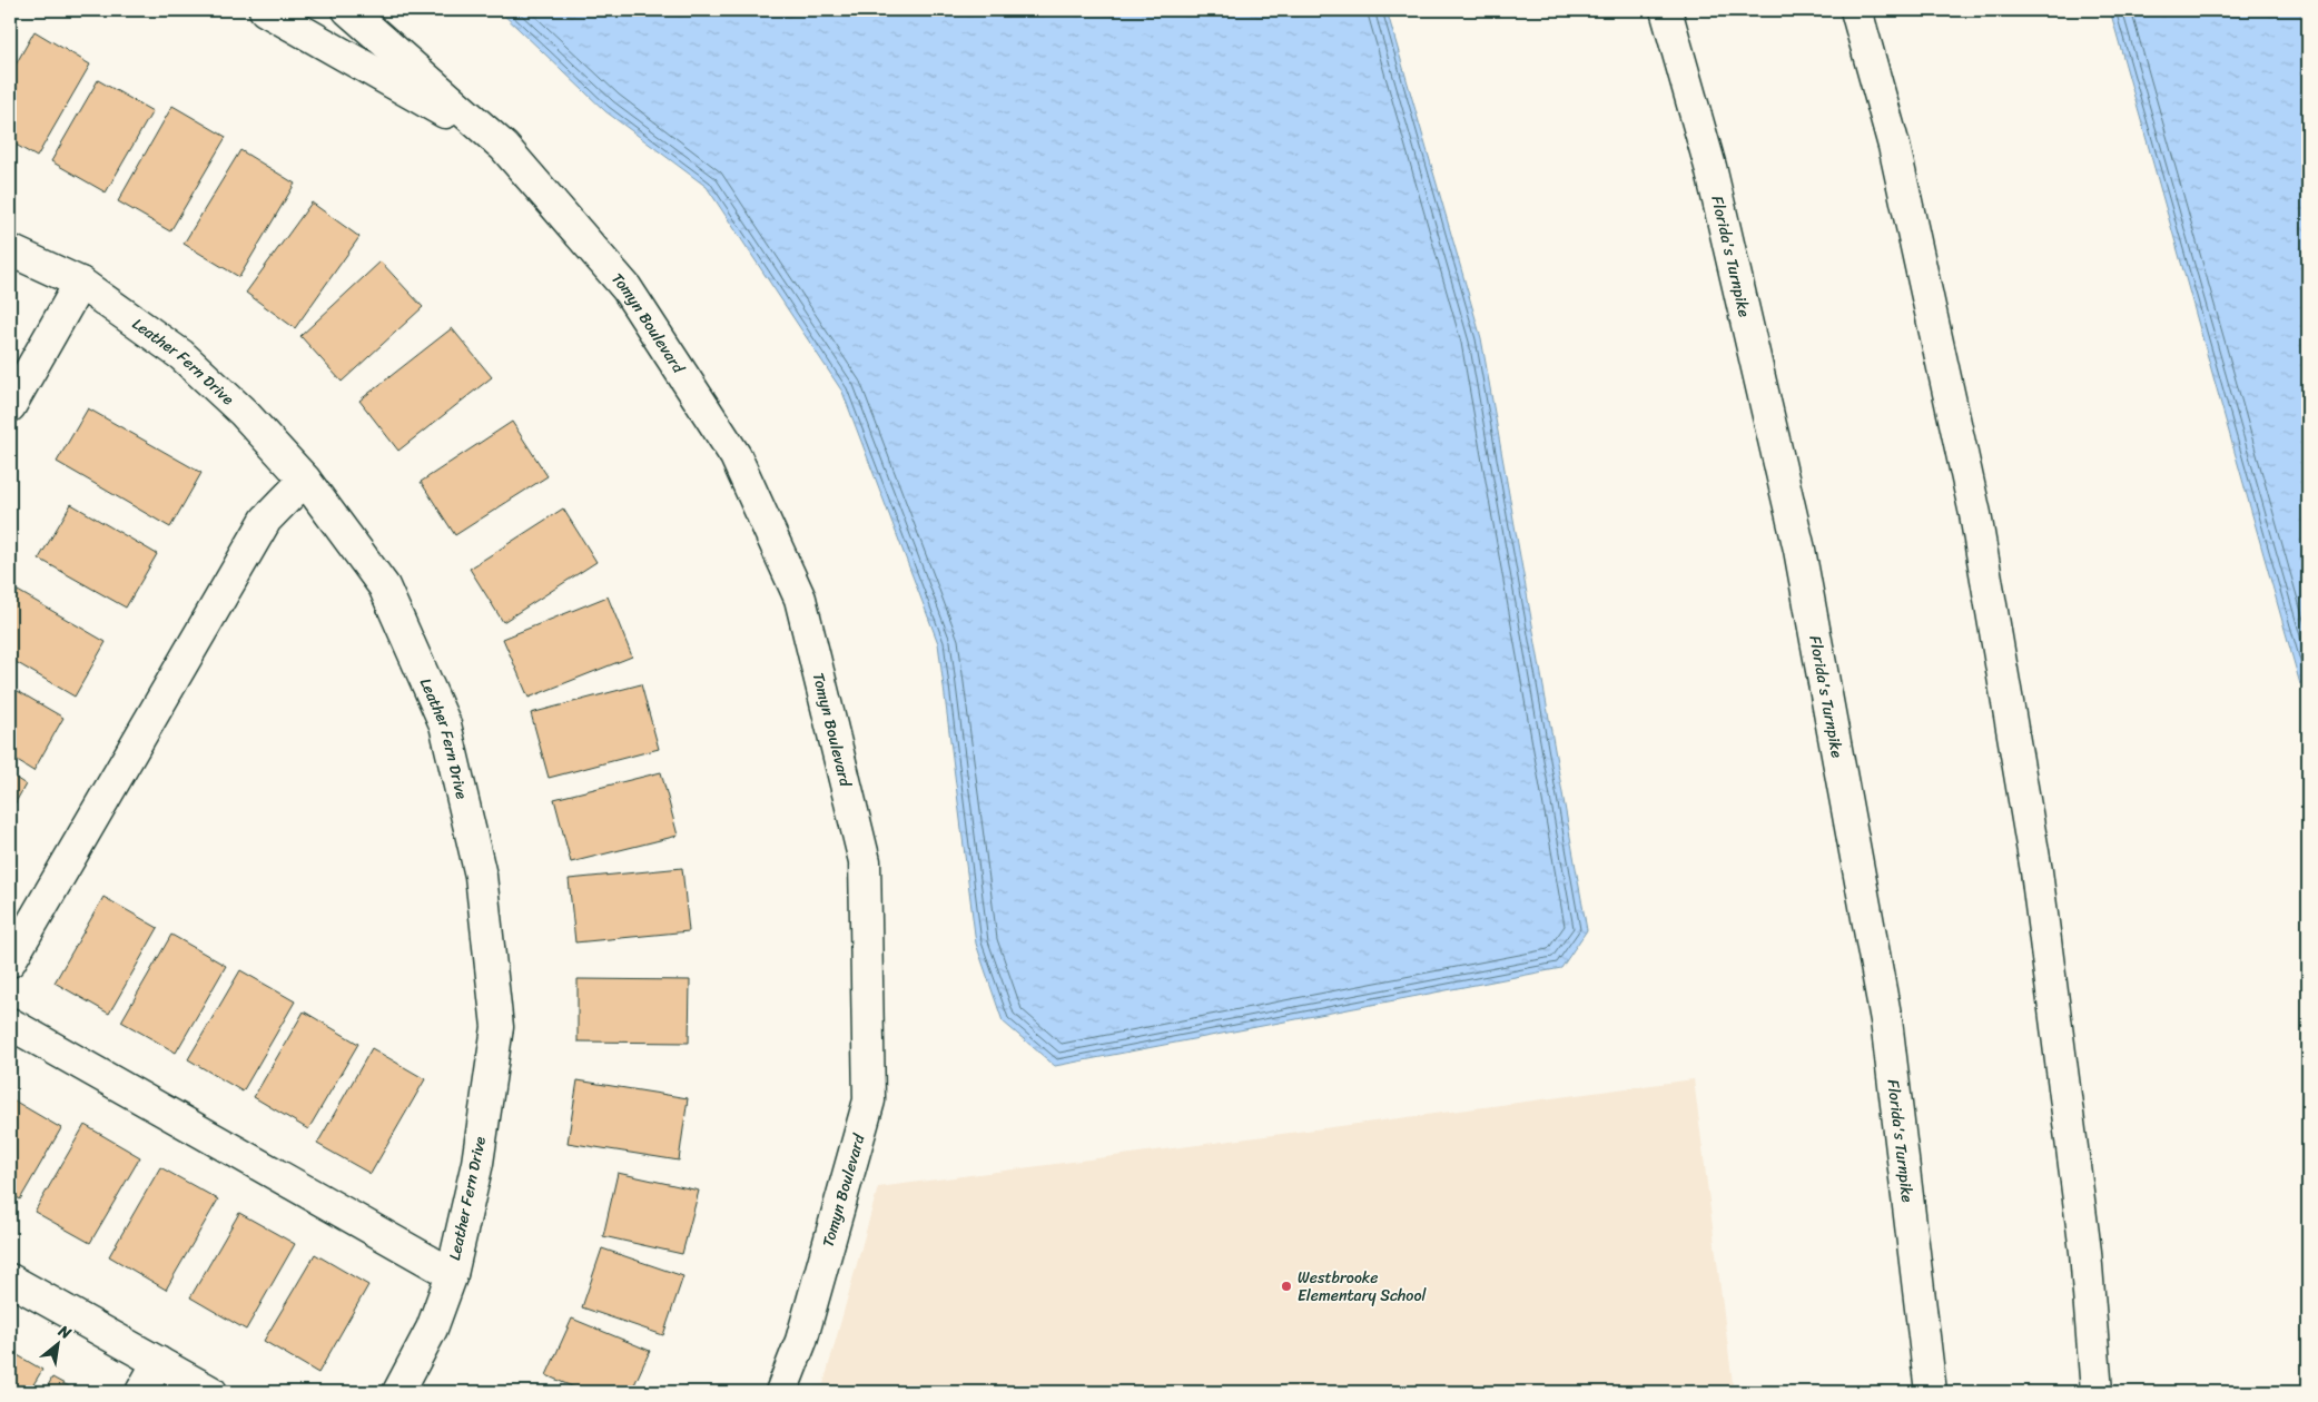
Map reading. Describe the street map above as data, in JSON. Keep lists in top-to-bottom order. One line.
{"streets":{"main road":["Florida's Turnpike","Tomyn Boulevard","Leather Fern Drive"]},"places":["Westbrooke Elementary School"],"north":"top right"}
